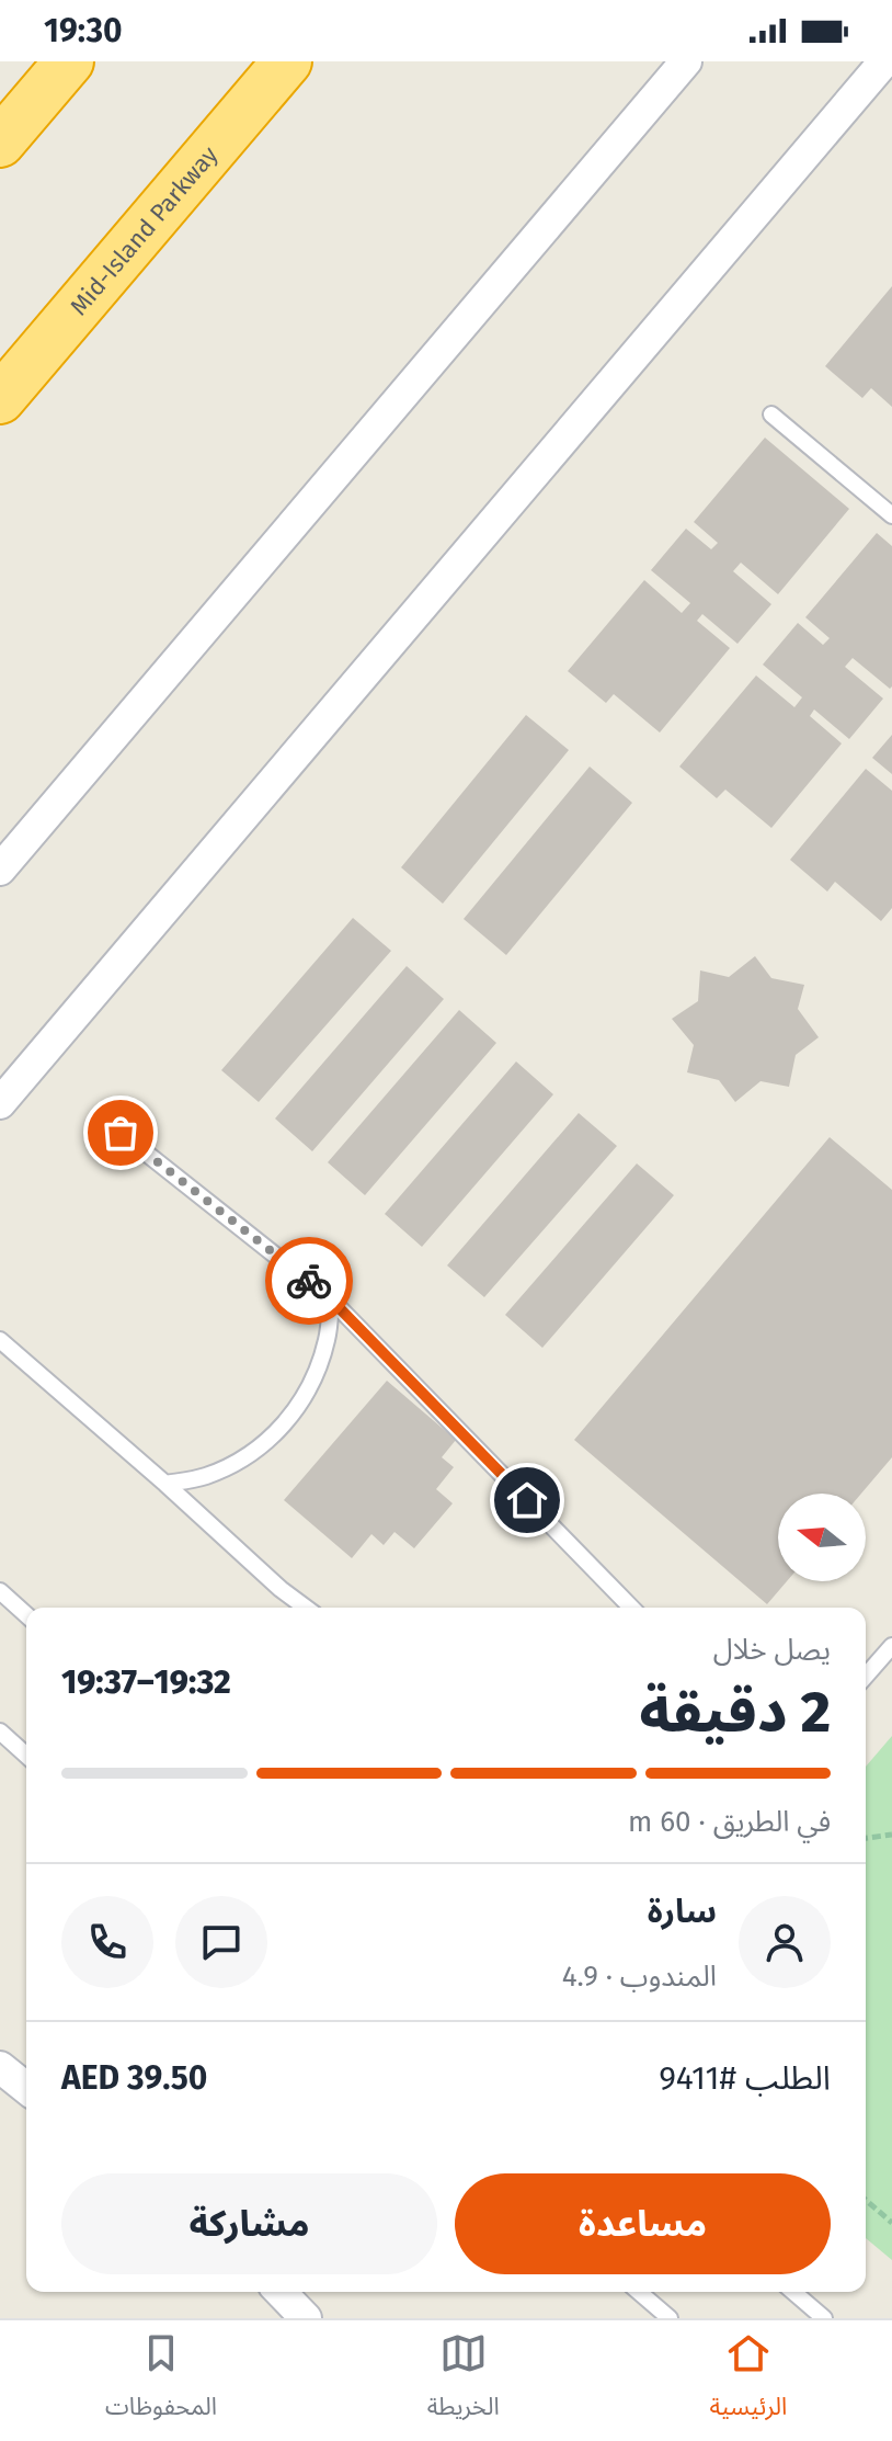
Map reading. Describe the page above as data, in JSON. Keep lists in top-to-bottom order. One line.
{"streets":{"highway":["Mid-Island Parkway"]},"north":"left","page":{"status":"19:30","heading":["2 دقيقة","يصل خلال","19:32–19:37"],"panel":["سارة","المندوب · 4.9","الطلب #9411","AED 39.50"],"bar":"في الطريق · 60 m","buttons":["مساعدة","مشاركة"],"tabs":["الرئيسية","الخريطة","المحفوظات"]}}
